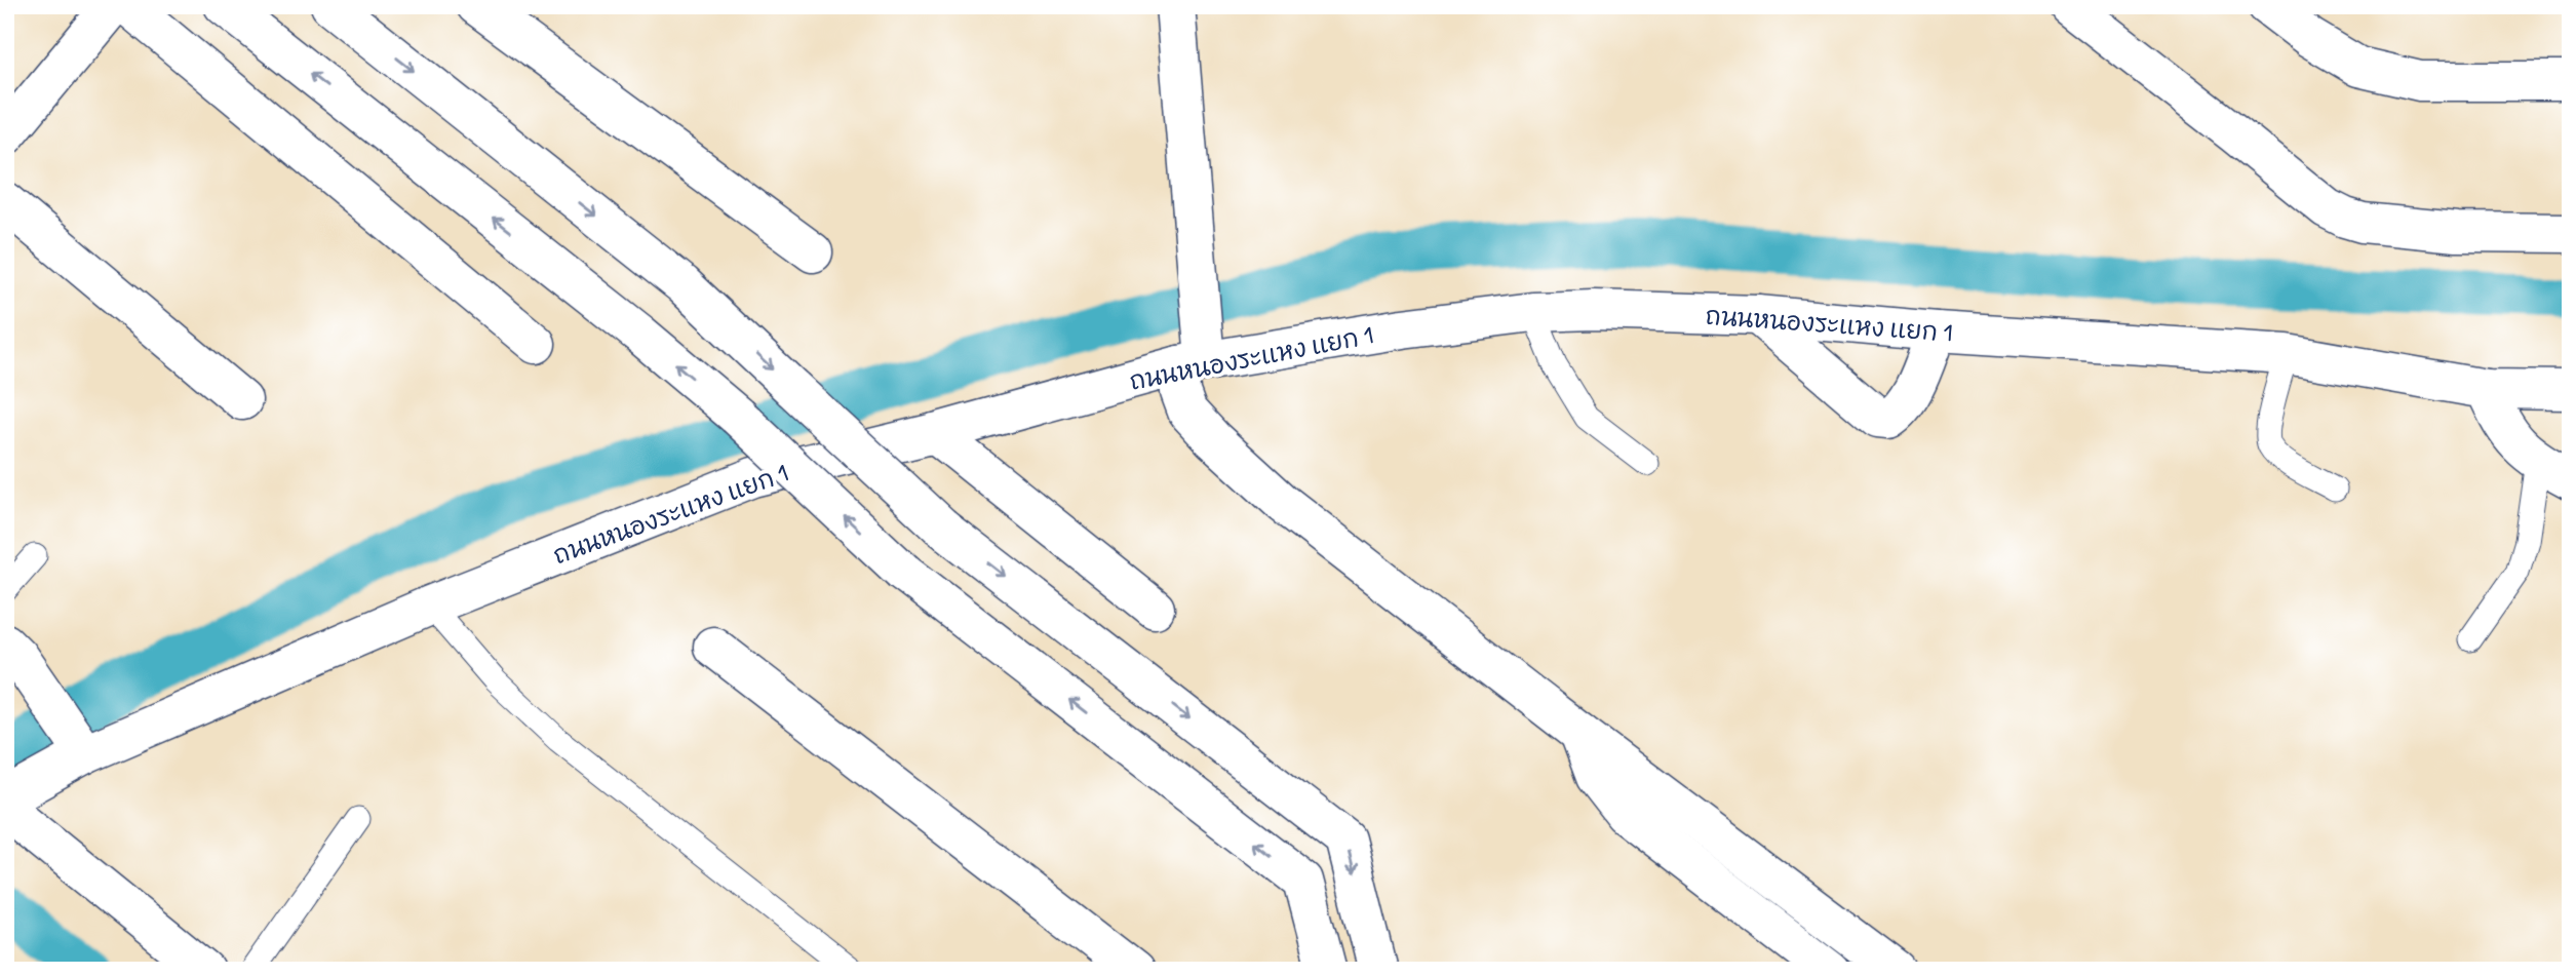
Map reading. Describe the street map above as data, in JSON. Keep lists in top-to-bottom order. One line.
{"streets":{"street":["ถนนหนองระแหง แยก 1"]}}
